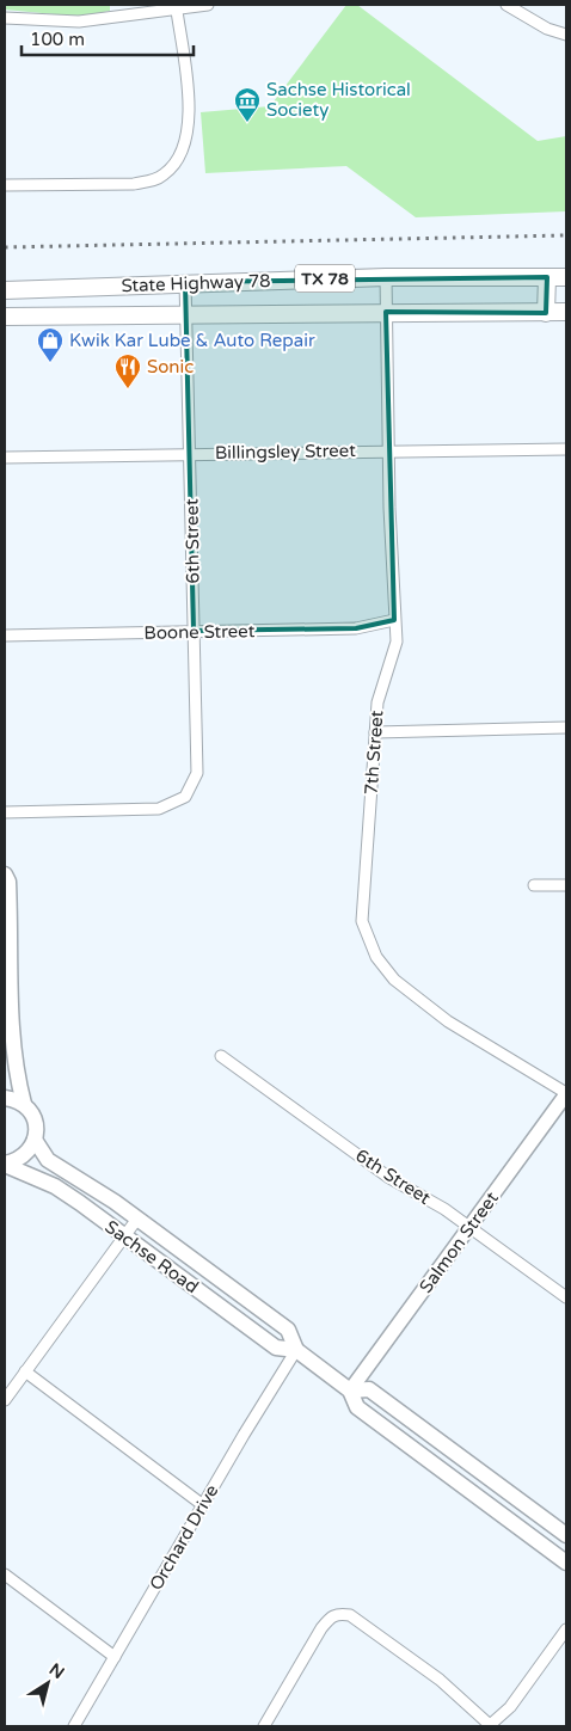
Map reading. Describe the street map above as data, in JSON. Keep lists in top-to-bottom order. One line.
{"streets":{"main road":["TX 78","State Highway 78","Sachse Road"],"street":["Billingsley Street","6th Street","Boone Street","7th Street","Salmon Street","Orchard Drive"]},"crossings":[["State Highway 78","6th Street"],["State Highway 78","7th Street"],["Billingsley Street","6th Street"],["Billingsley Street","7th Street"],["6th Street","Boone Street"],["6th Street","Salmon Street"],["Boone Street","7th Street"],["7th Street","Salmon Street"],["Salmon Street","Sachse Road"],["Sachse Road","Orchard Drive"]],"places":{"museum":["Sachse Historical Society"],"shop":["Kwik Kar Lube & Auto Repair"],"restaurant":["Sonic"]},"scale_bar":"100 m","north":"top right"}
